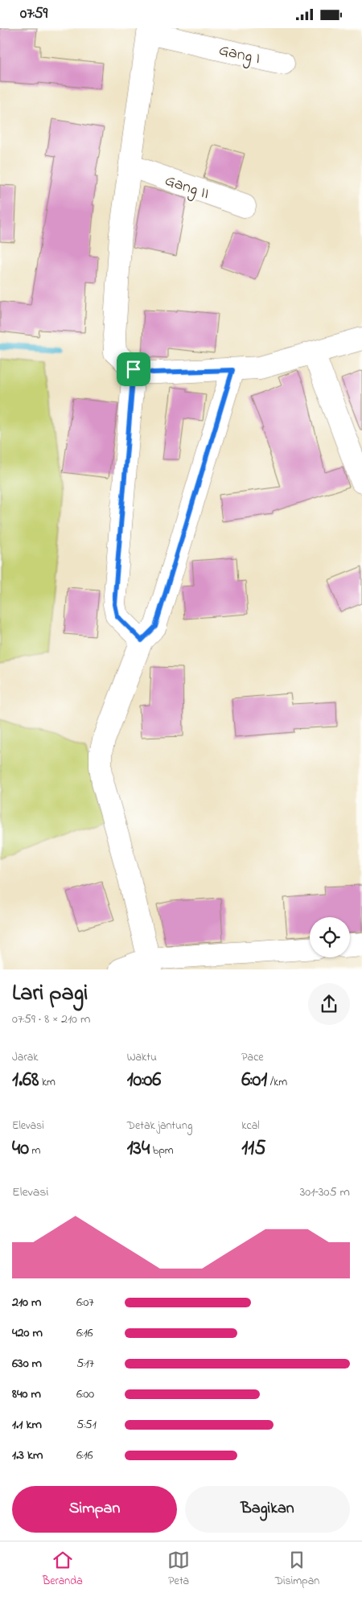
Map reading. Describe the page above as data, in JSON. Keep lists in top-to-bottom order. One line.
{"streets":{"street":["Gang I","Gang II"]},"page":{"status":"07:59","heading":["Lari pagi","07:59 · 8 × 210 m"],"stats":[["Jarak","1.68 km"],["Waktu","10:06"],["Pace","6:01 /km"],["Elevasi","40 m"],["Detak jantung","134 bpm"],["kcal","115"]],"chart":["Elevasi","301–305 m"],"list":[{"name":"210 m","note":"6:07"},{"name":"420 m","note":"6:16"},{"name":"630 m","note":"5:17"},{"name":"840 m","note":"6:00"},{"name":"1.1 km","note":"5:51"},{"name":"1.3 km","note":"6:16"}],"buttons":["Simpan","Bagikan"],"tabs":["Beranda","Peta","Disimpan"]}}
